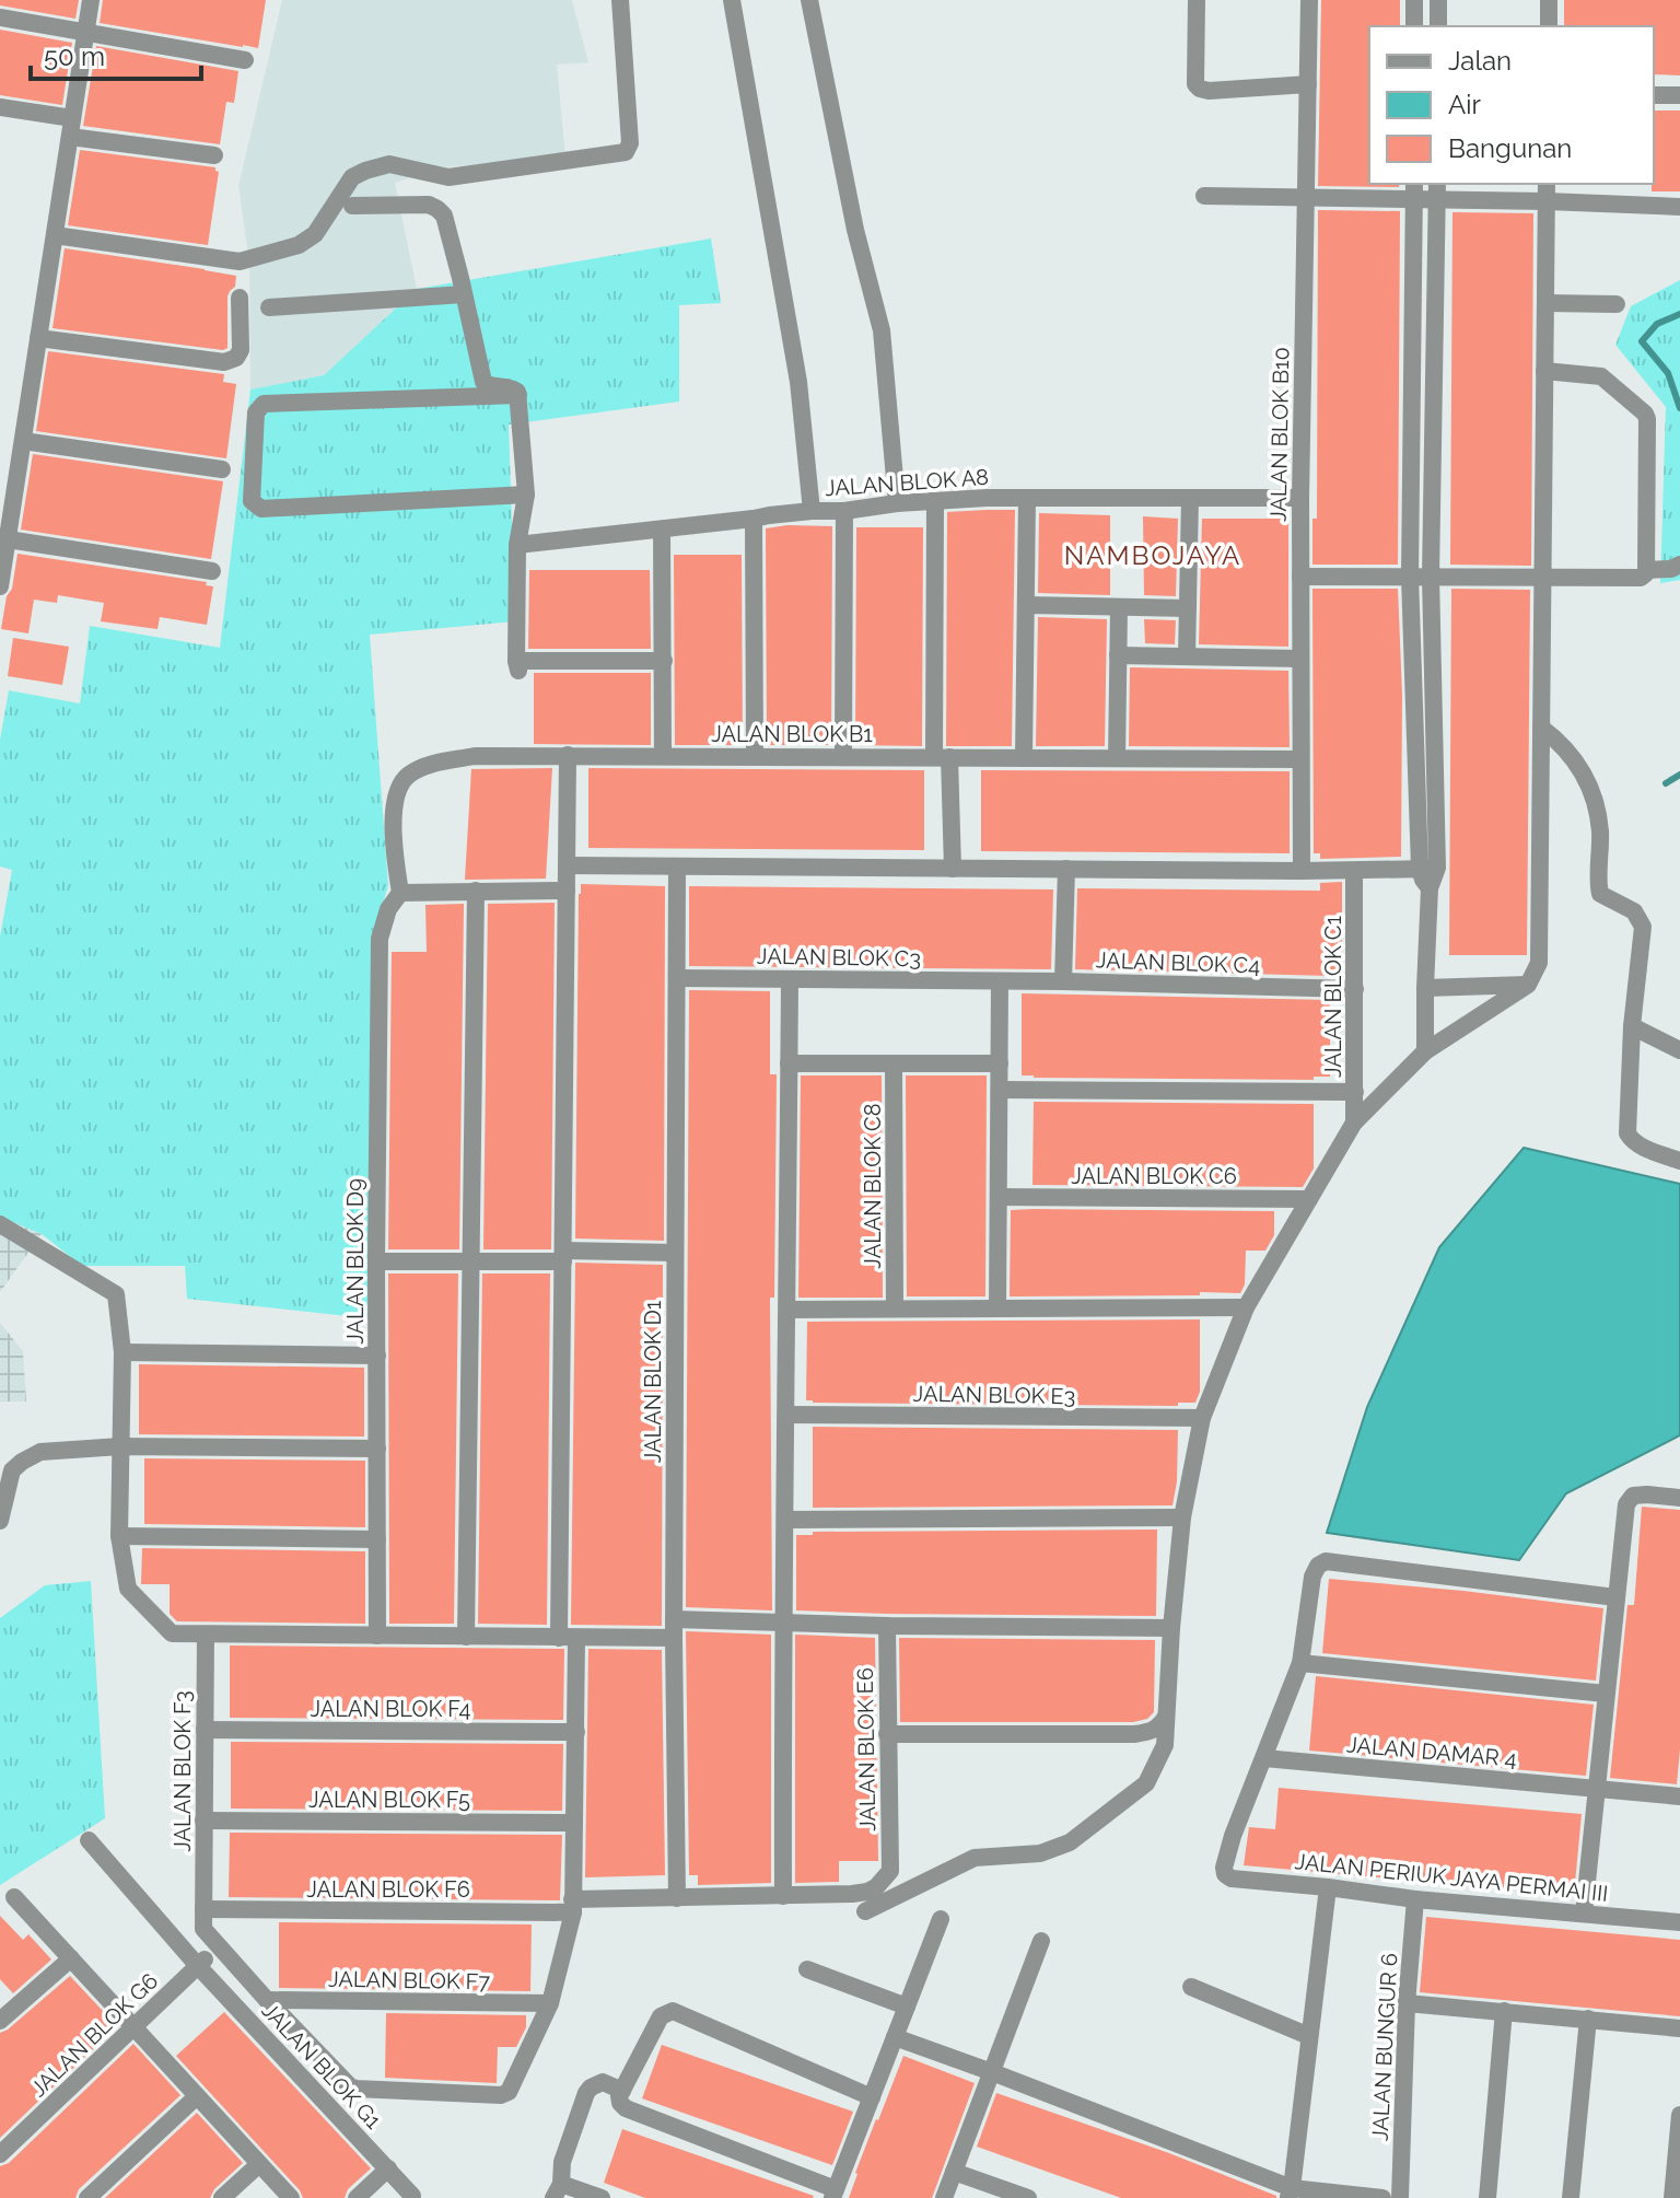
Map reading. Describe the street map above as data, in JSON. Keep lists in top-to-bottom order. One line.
{"streets":{"street":["JALAN BLOK B10","JALAN BLOK A8","JALAN BLOK B1","JALAN BLOK C3","JALAN BLOK C4","JALAN BLOK C1","JALAN BLOK C6","JALAN BLOK C8","JALAN BLOK D9","JALAN BLOK D1","JALAN BLOK E3","JALAN BLOK F4","JALAN BLOK E6","JALAN DAMAR 4","JALAN BLOK F3","JALAN BLOK F5","JALAN PERIUK JAYA PERMAI III","JALAN BLOK F6","JALAN BLOK F7","JALAN BLOK G6","JALAN BUNGUR 6","JALAN BLOK G1"]},"crossings":[["JALAN BLOK B10","JALAN BLOK A8"],["JALAN BLOK B10","JALAN BLOK B1"],["JALAN BLOK B1","JALAN BLOK D9"],["JALAN BLOK C3","JALAN BLOK C4"],["JALAN BLOK C3","JALAN BLOK D1"],["JALAN BLOK C4","JALAN BLOK C1"],["JALAN BLOK D1","JALAN BLOK F6"],["JALAN BLOK F4","JALAN BLOK F3"],["JALAN BLOK E6","JALAN BLOK F6"],["JALAN DAMAR 4","JALAN PERIUK JAYA PERMAI III"],["JALAN BLOK F3","JALAN BLOK F5"],["JALAN BLOK F3","JALAN BLOK F6"],["JALAN PERIUK JAYA PERMAI III","JALAN BUNGUR 6"],["JALAN BLOK G6","JALAN BLOK G1"]],"districts":["NAMBOJAYA"],"legend":["Jalan","Air","Bangunan"],"scale_bar":"50 m"}
